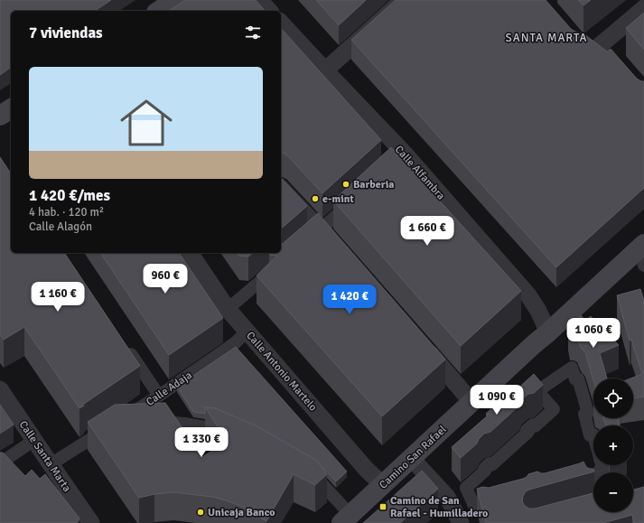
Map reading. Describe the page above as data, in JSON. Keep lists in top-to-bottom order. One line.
{"streets":{"main road":["Camino San Rafael"],"street":["Calle Alfambra","Calle Antonio Martelo","Calle Adaja","Calle Santa Marta"]},"crossings":[["Calle Alfambra","Camino San Rafael"],["Calle Antonio Martelo","Calle Adaja"],["Calle Antonio Martelo","Camino San Rafael"]],"districts":["SANTA MARTA"],"places":{"other":["Barberia","e-mint","Unicaja Banco"],"transit":["Camino de San Rafael - Humilladero"]},"page":{"heading":"7 viviendas","list":[{"name":"1 420 €/mes","note":"4 hab. · 120 m² · Calle Alagón"}],"price":["1 660 €","960 €","1 160 €","1 420 €","1 060 €","1 090 €","1 330 €"],"map_buttons":["+","−"]}}
